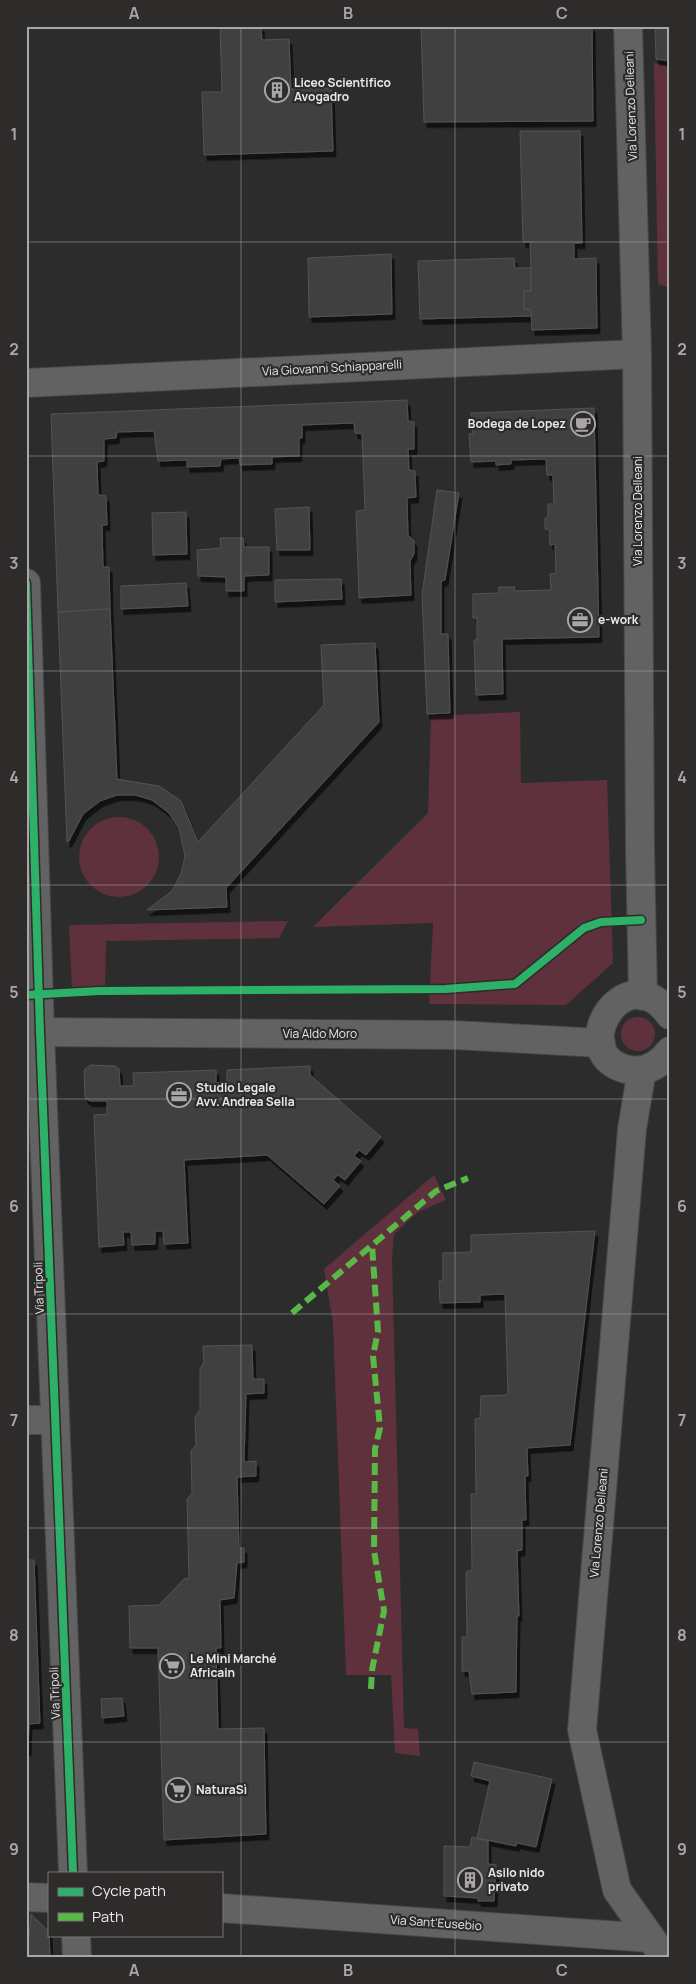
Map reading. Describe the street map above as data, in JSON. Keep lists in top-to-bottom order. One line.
{"streets":{"street":["Via Lorenzo Delleani","Via Giovanni Schiapparelli","Via Aldo Moro","Via Tripoli","Via Sant'Eusebio"]},"crossings":[["Via Lorenzo Delleani","Via Giovanni Schiapparelli"],["Via Lorenzo Delleani","Via Sant'Eusebio"],["Via Aldo Moro","Via Tripoli"]],"places":{"building":["Liceo Scientifico Avogadro","Asilo nido privato"],"cafe":["Bodega de Lopez"],"office":["e-work","Studio Legale Avv. Andrea Sella"],"supermarket":["Le Mini Marché Africain","NaturaSì"]},"legend":["Cycle path","Path"],"grid":{"columns":["A","B","C"],"rows":["1","2","3","4","5","6","7","8","9"]}}
